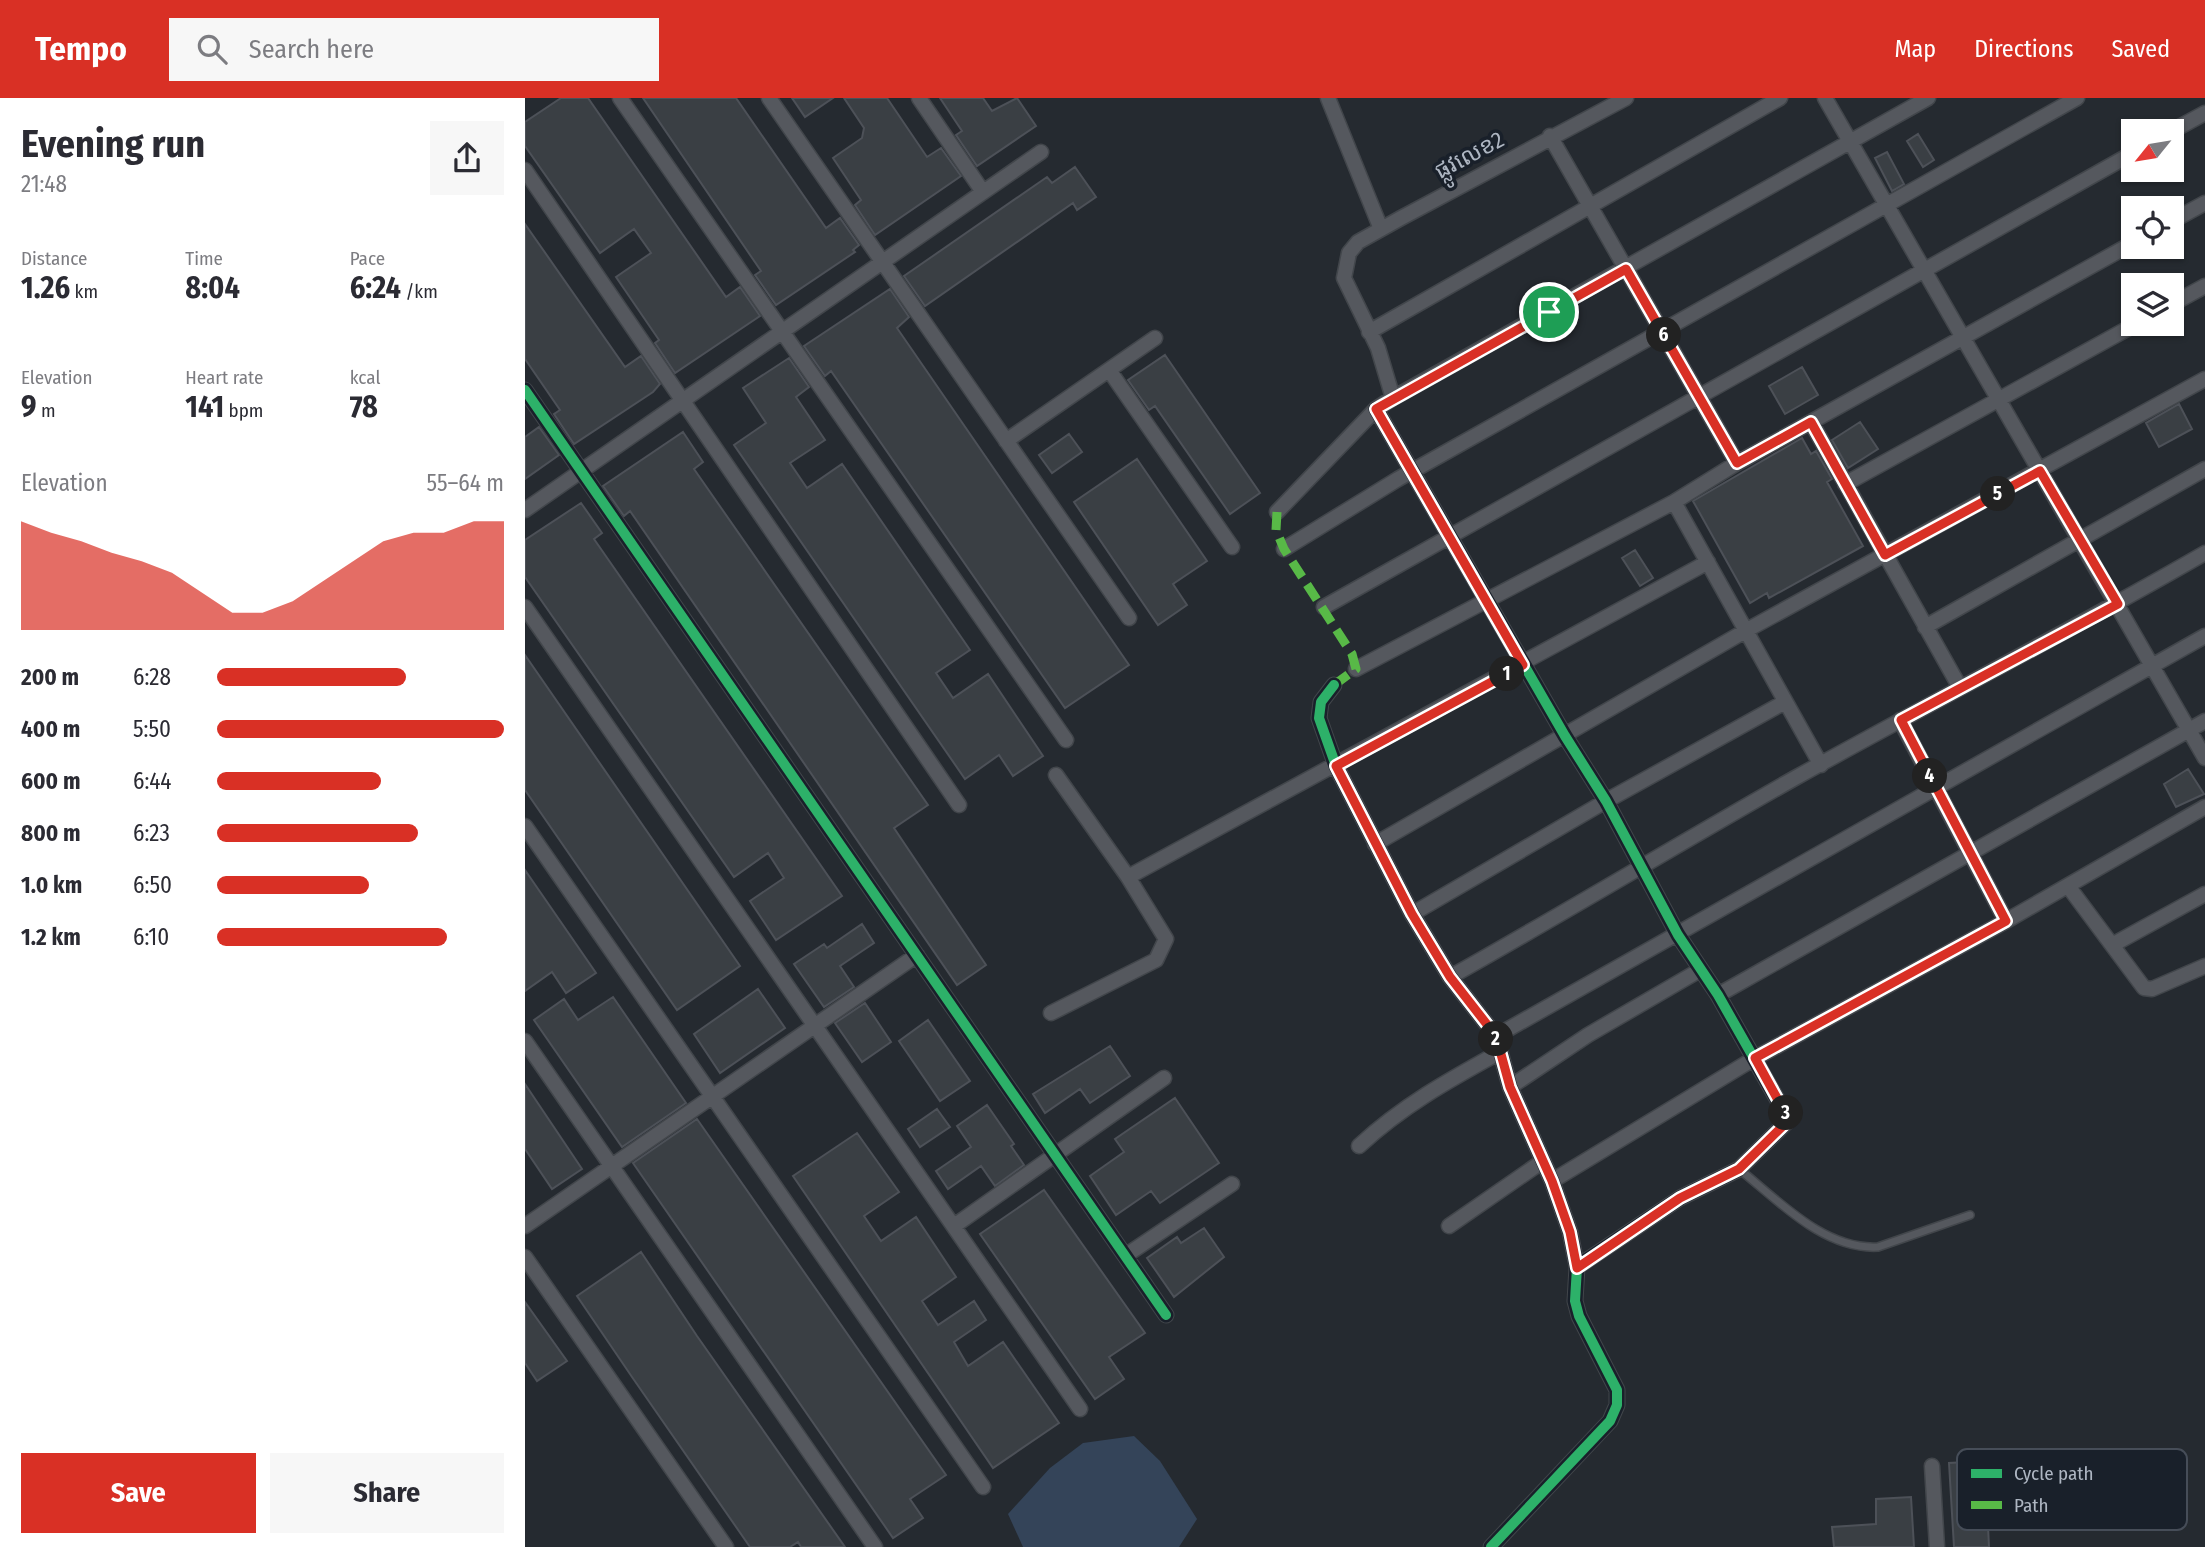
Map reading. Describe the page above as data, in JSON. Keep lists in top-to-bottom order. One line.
{"streets":{"street":["ផ្លូវលេខ2"]},"legend":["Cycle path","Path"],"north":"bottom left","page":{"header":"Tempo","search":"Search here","nav":["Map","Directions","Saved"],"heading":["Evening run","21:48"],"stats":[["Distance","1.26 km"],["Time","8:04"],["Pace","6:24 /km"],["Elevation","9 m"],["Heart rate","141 bpm"],["kcal","78"]],"pins":["6","5","1","4","2","3"],"chart":["Elevation","55–64 m"],"list":[{"name":"200 m","note":"6:28"},{"name":"400 m","note":"5:50"},{"name":"600 m","note":"6:44"},{"name":"800 m","note":"6:23"},{"name":"1.0 km","note":"6:50"},{"name":"1.2 km","note":"6:10"}],"buttons":["Save","Share"]}}
